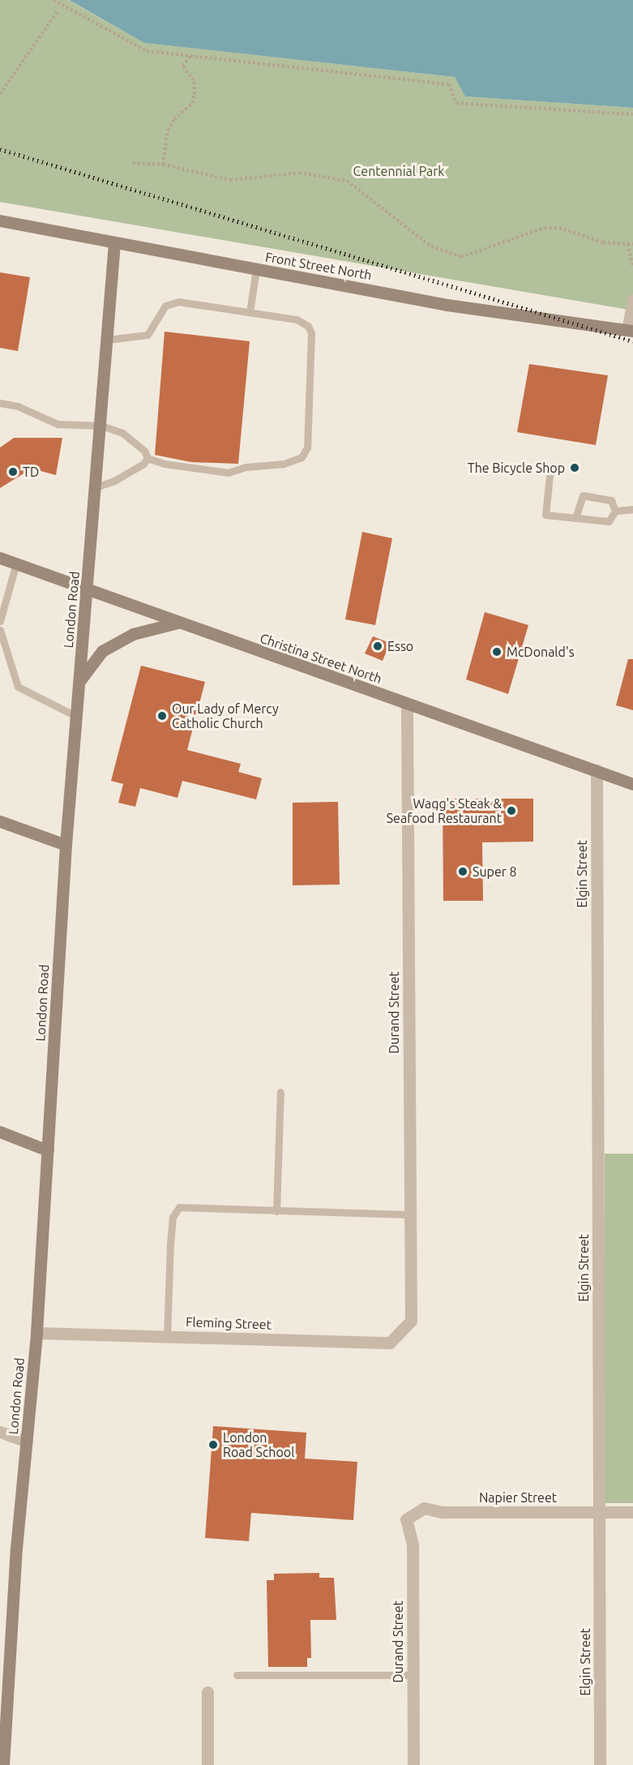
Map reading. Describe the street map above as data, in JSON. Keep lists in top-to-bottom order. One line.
{"streets":{"main road":["Front Street North","London Road","Christina Street North"],"street":["Elgin Street","Durand Street","Fleming Street","Napier Street"]},"crossings":[["Front Street North","London Road"],["London Road","Christina Street North"],["London Road","Fleming Street"],["Christina Street North","Elgin Street"],["Christina Street North","Durand Street"],["Elgin Street","Napier Street"],["Durand Street","Fleming Street"],["Durand Street","Napier Street"]],"parks":["Centennial Park"],"places":["The Bicycle Shop","TD","Esso","McDonald's","Our Lady of Mercy Catholic Church","Wagg's Steak & Seafood Restaurant","Super 8","London Road School"]}
